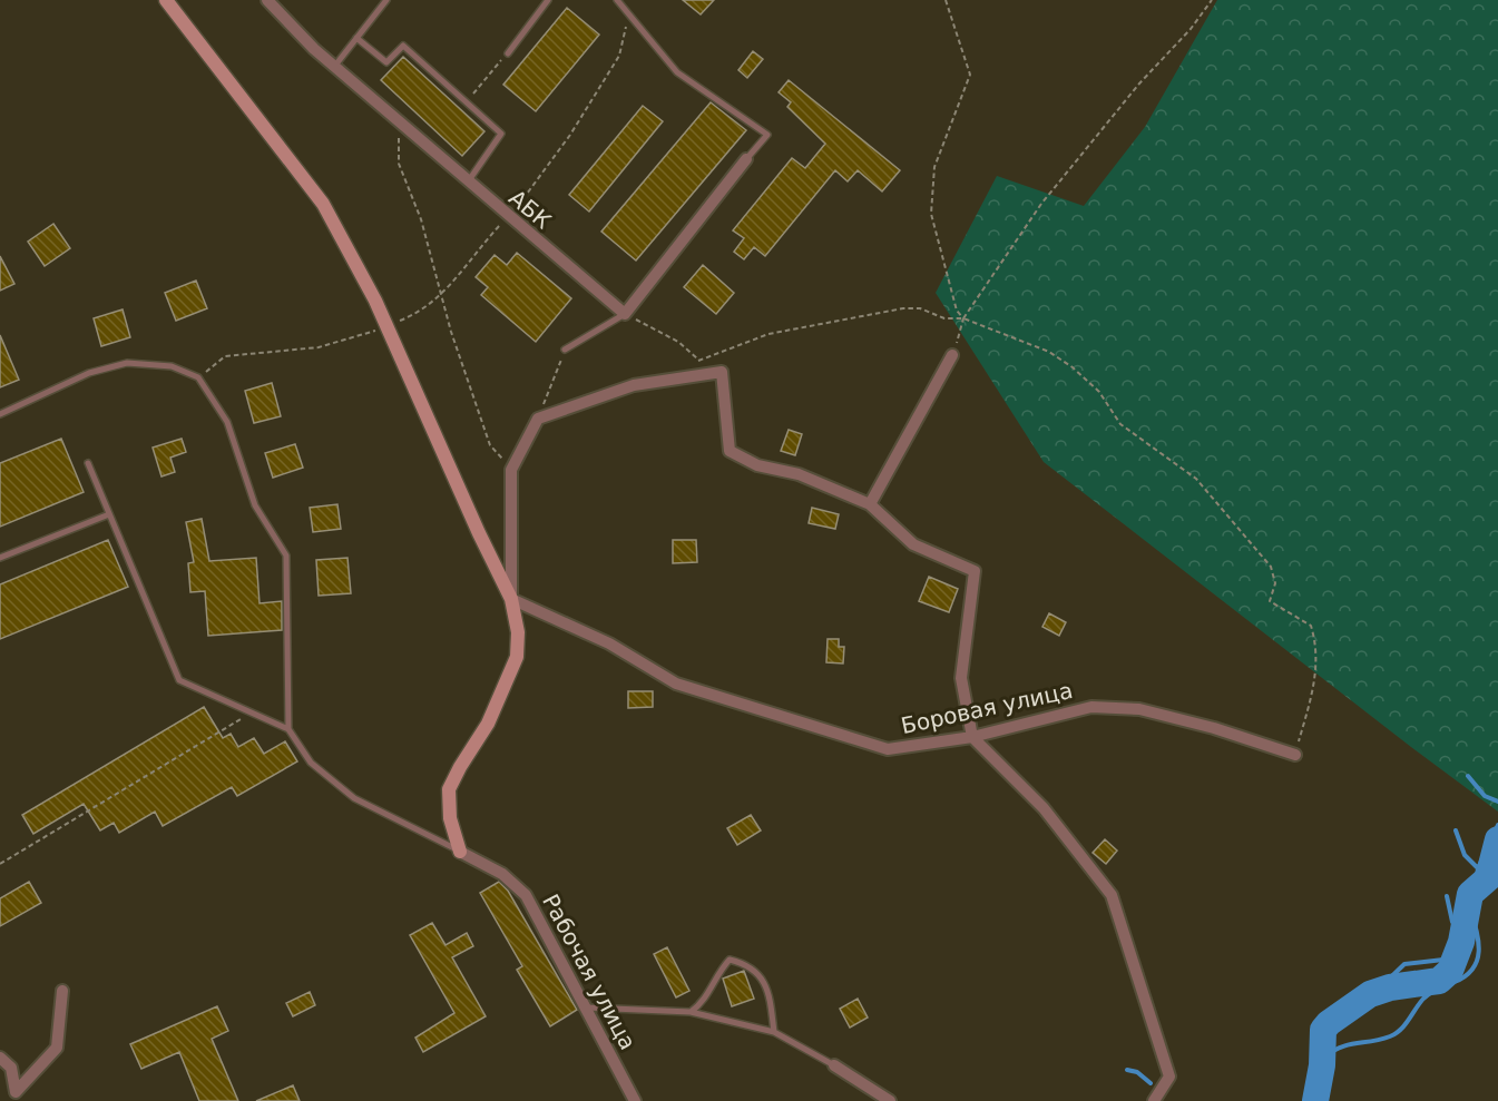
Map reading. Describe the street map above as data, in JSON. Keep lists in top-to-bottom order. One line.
{"streets":{"street":["АБК","Боровая улица","Рабочая улица"]}}
